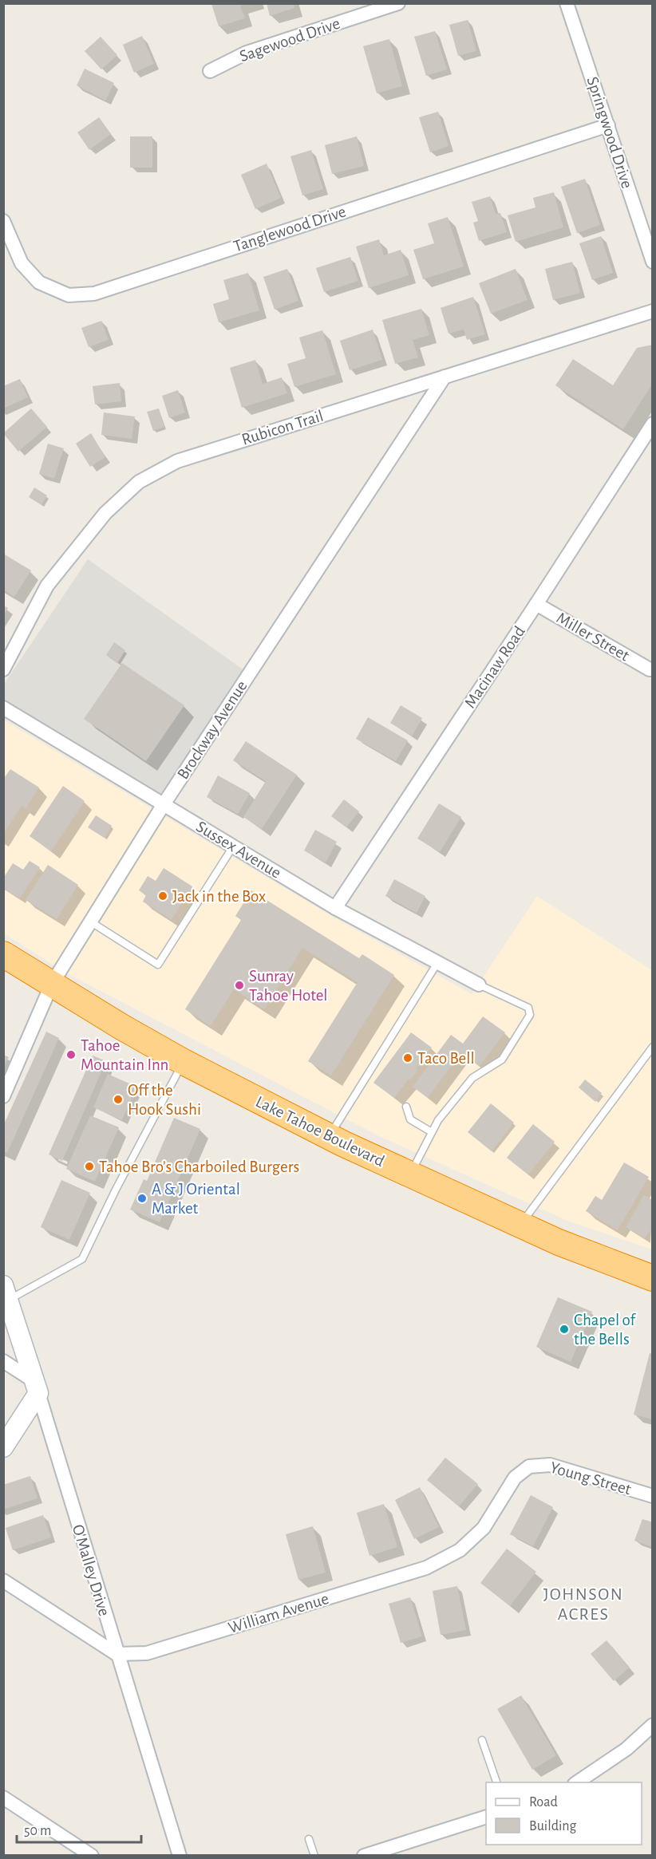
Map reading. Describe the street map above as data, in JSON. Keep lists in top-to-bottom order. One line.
{"streets":{"highway":["Lake Tahoe Boulevard"],"street":["Sagewood Drive","Springwood Drive","Tanglewood Drive","Rubicon Trail","Miller Street","Macinaw Road","Brockway Avenue","Sussex Avenue","Young Street","O'Malley Drive","William Avenue"]},"crossings":[["Springwood Drive","Tanglewood Drive"],["Rubicon Trail","Brockway Avenue"],["Miller Street","Macinaw Road"],["Macinaw Road","Sussex Avenue"],["Brockway Avenue","Sussex Avenue"],["Brockway Avenue","Lake Tahoe Boulevard"],["Young Street","William Avenue"],["O'Malley Drive","William Avenue"]],"districts":["JOHNSON ACRES"],"places":["Jack in the Box","Sunray Tahoe Hotel","Tahoe Mountain Inn","Taco Bell","Off the Hook Sushi","Tahoe Bro’s Charboiled Burgers","A & J Oriental Market","Chapel of the Bells"],"legend":["Road","Building"],"scale_bar":"50 m"}
